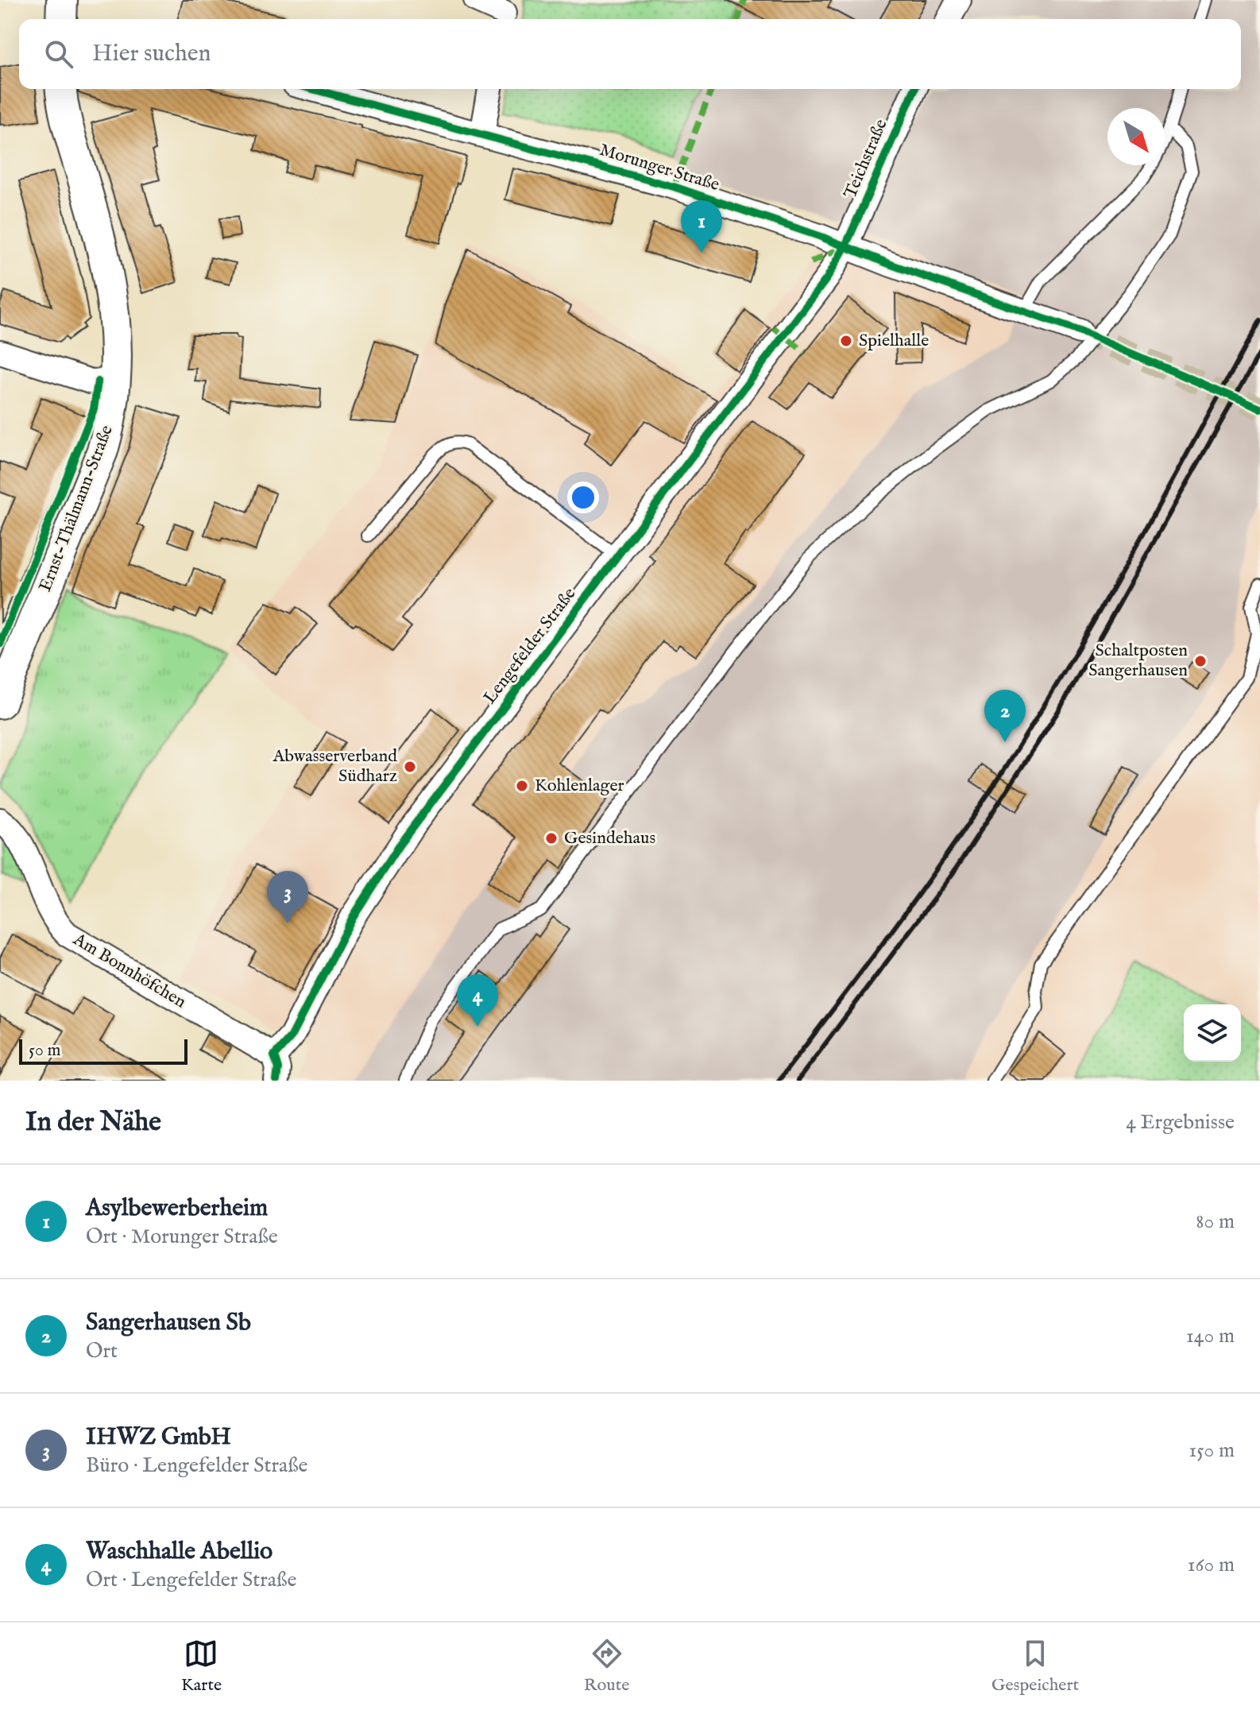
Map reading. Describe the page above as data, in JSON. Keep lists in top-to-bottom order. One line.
{"streets":{"street":["Teichstraße","Morunger Straße","Ernst-Thälmann-Straße","Lengefelder Straße","Am Bonnhöfchen"]},"crossings":[["Teichstraße","Morunger Straße"],["Teichstraße","Lengefelder Straße"],["Morunger Straße","Lengefelder Straße"],["Lengefelder Straße","Am Bonnhöfchen"]],"places":["Spielhalle","Schaltposten Sangerhausen","Abwasserverband Südharz","Kohlenlager","Gesindehaus"],"scale_bar":"50 m","north":"bottom right","page":{"search":"Hier suchen","pins":["1","2","3","4"],"scale":"50 m","heading":["In der Nähe","4 Ergebnisse"],"list":[{"mark":"1","name":"Asylbewerberheim","note":"Ort · Morunger Straße","value":"80 m"},{"mark":"2","name":"Sangerhausen Sb","note":"Ort","value":"140 m"},{"mark":"3","name":"IHWZ GmbH","note":"Büro · Lengefelder Straße","value":"150 m"},{"mark":"4","name":"Waschhalle Abellio","note":"Ort · Lengefelder Straße","value":"160 m"}],"nav":["Karte","Route","Gespeichert"]}}
